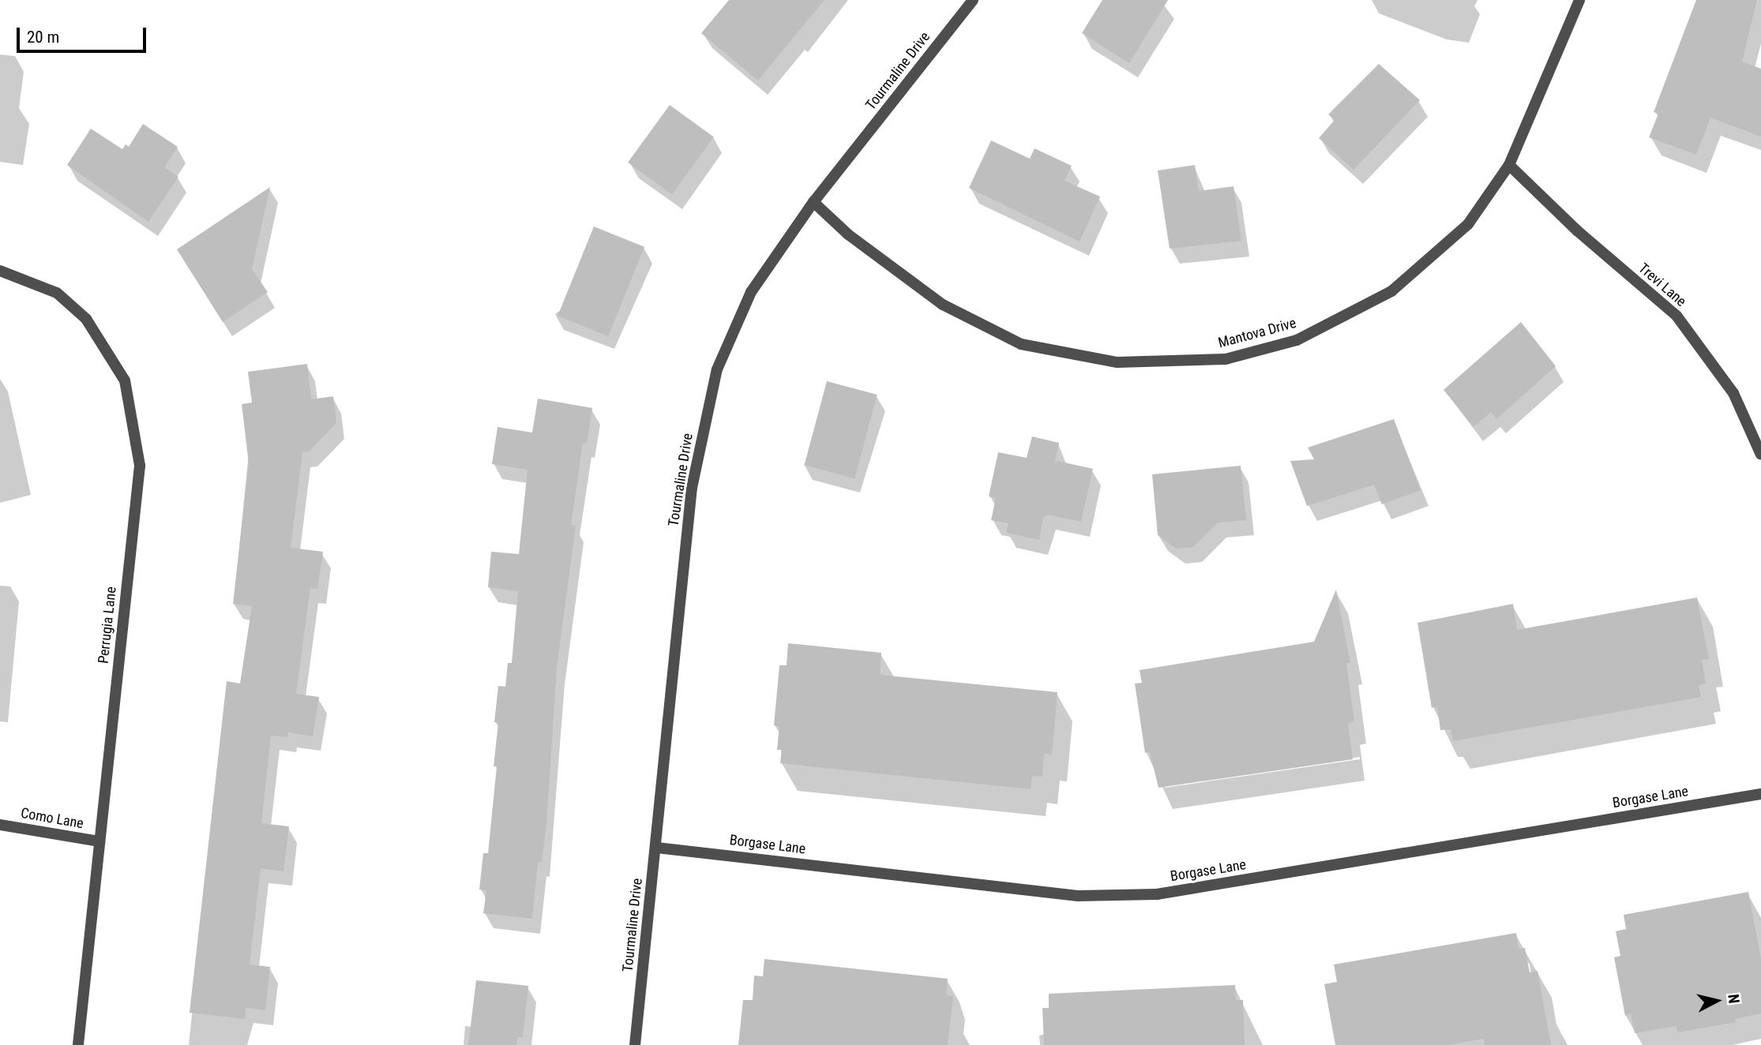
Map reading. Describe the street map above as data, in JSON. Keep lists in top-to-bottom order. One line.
{"streets":{"street":["Tourmaline Drive","Trevi Lane","Mantova Drive","Perrugia Lane","Borgase Lane","Como Lane"]},"crossings":[["Tourmaline Drive","Mantova Drive"],["Tourmaline Drive","Borgase Lane"],["Trevi Lane","Mantova Drive"],["Perrugia Lane","Como Lane"]],"scale_bar":"20 m","north":"right"}
